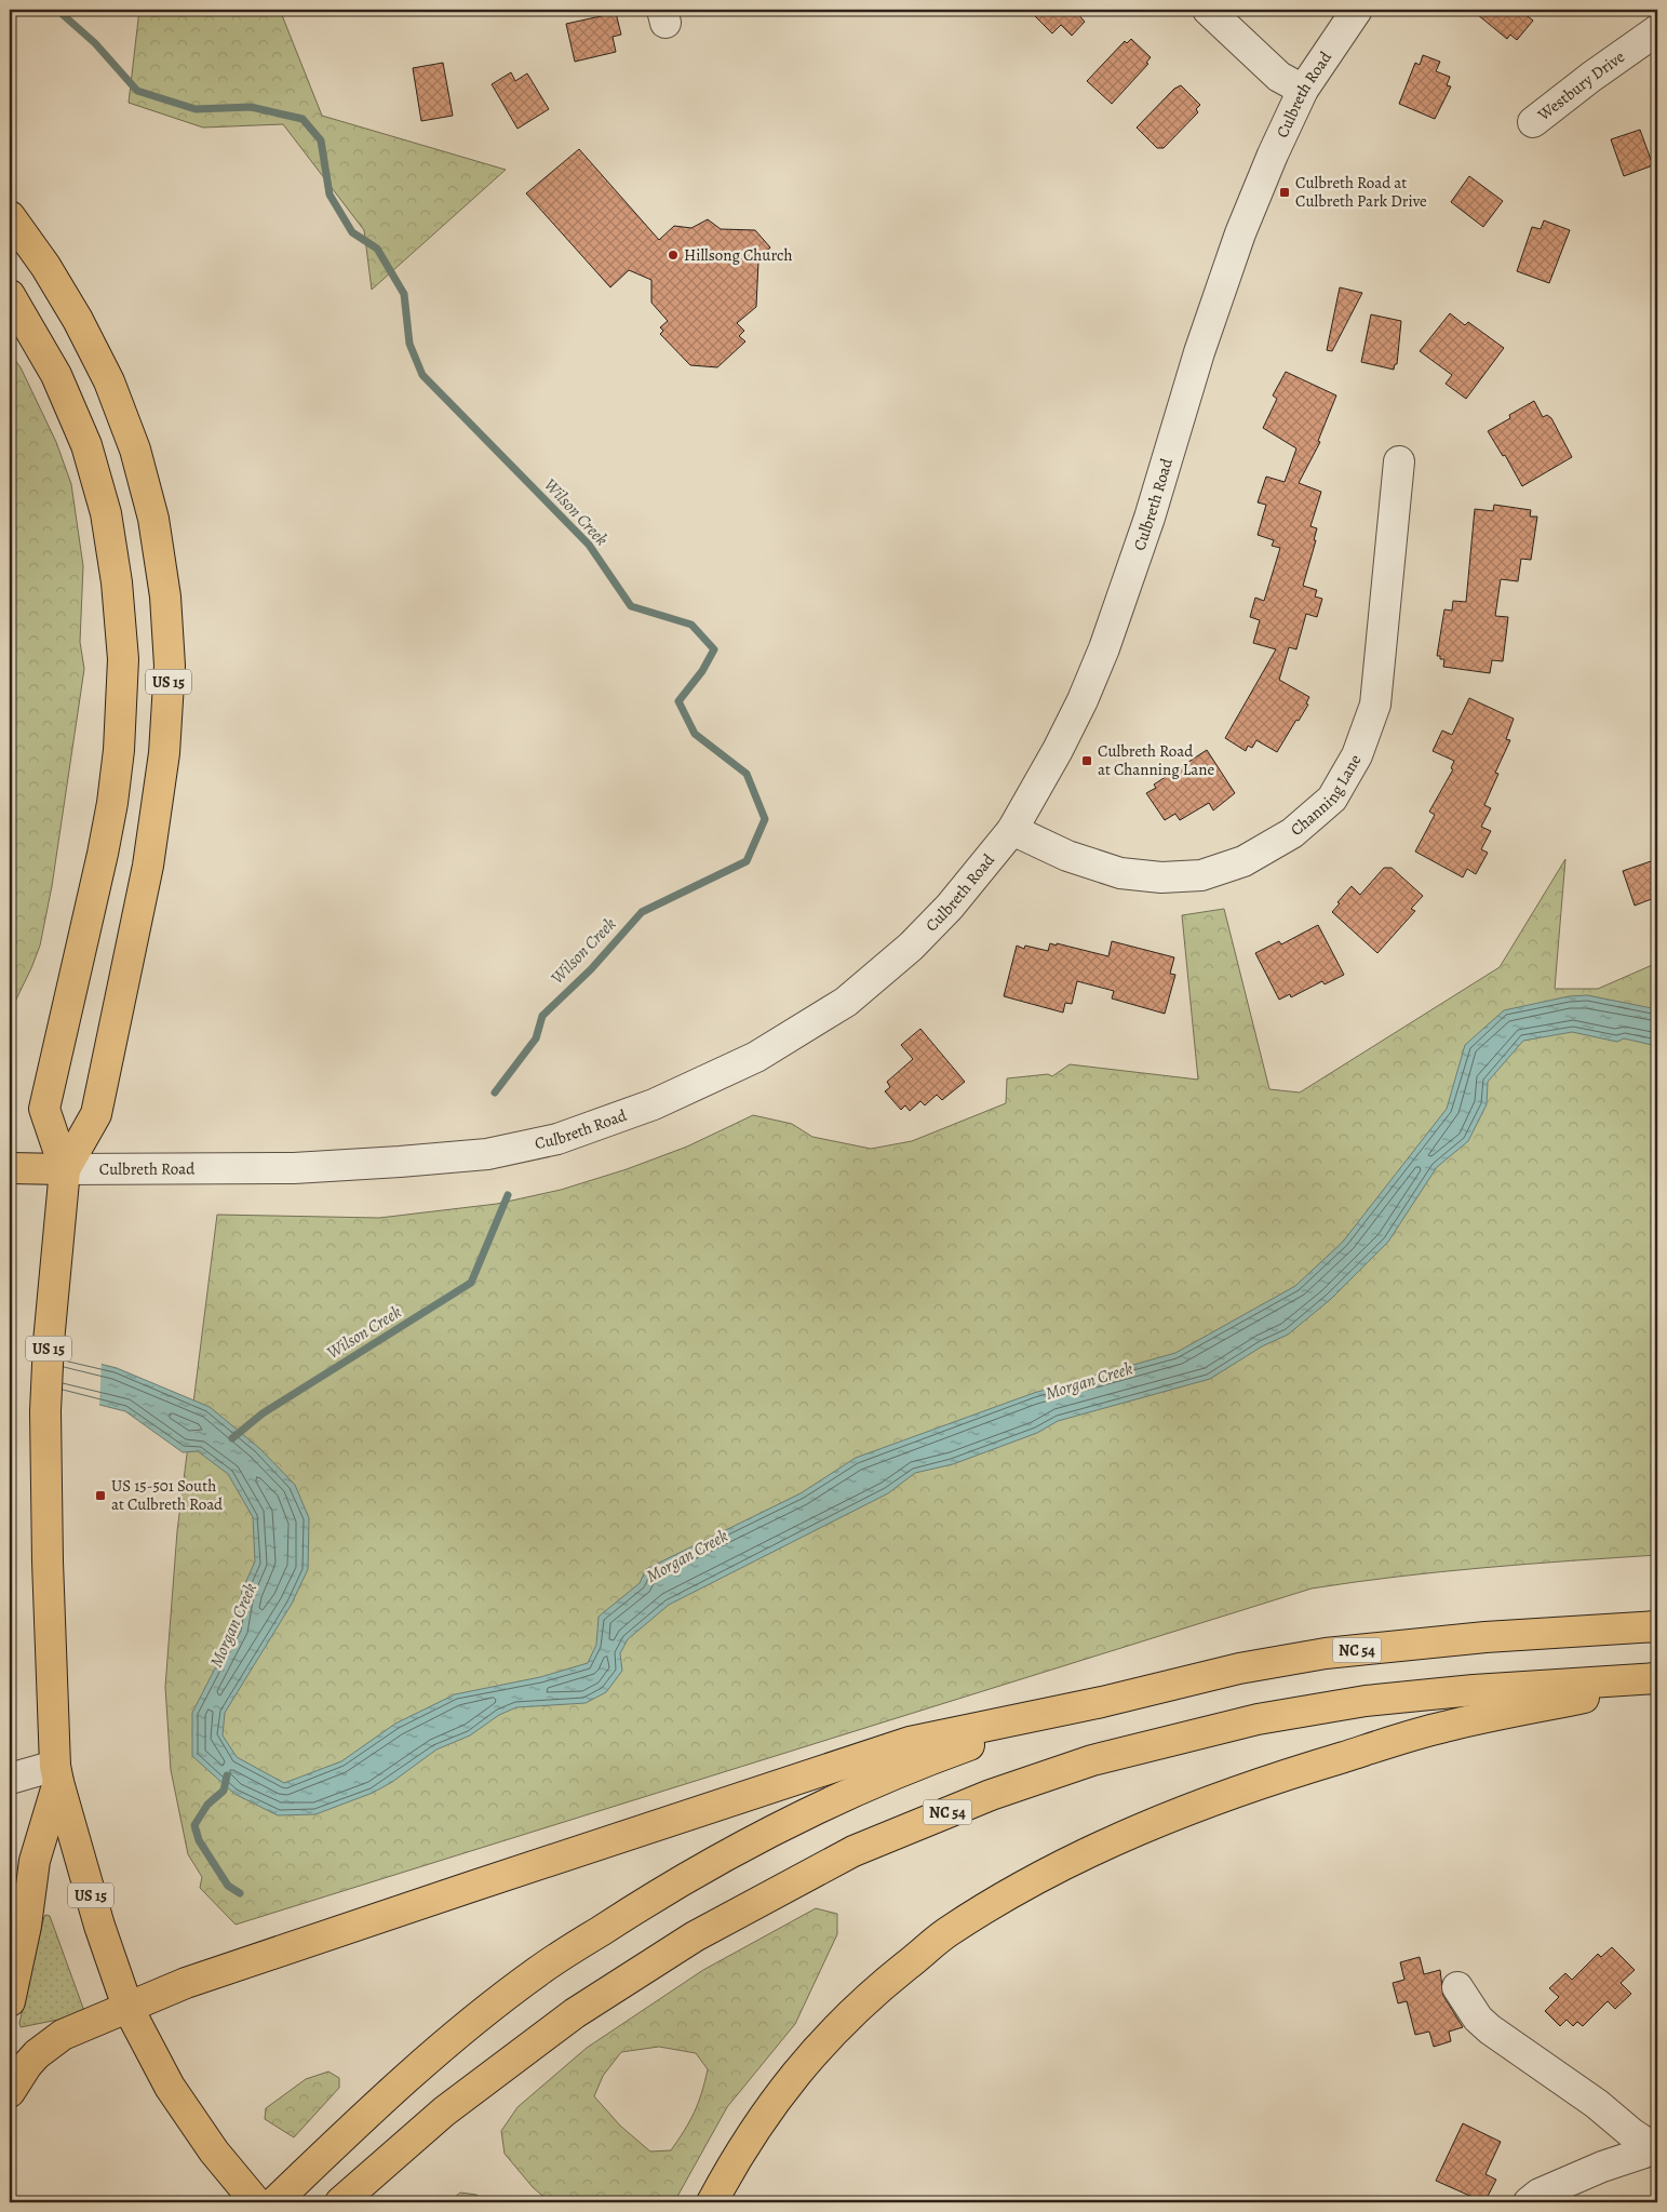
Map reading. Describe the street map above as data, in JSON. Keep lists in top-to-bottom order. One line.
{"streets":{"main road":["US 15","NC 54"],"street":["Westbury Drive","Culbreth Road","Channing Lane"]},"crossings":[["Culbreth Road","US 15"],["Culbreth Road","Channing Lane"]],"water":["Wilson Creek","Morgan Creek"],"places":{"transit":["Culbreth Road at Culbreth Park Drive","Culbreth Road at Channing Lane","US 15-501 South at Culbreth Road"],"other":["Hillsong Church"]}}
